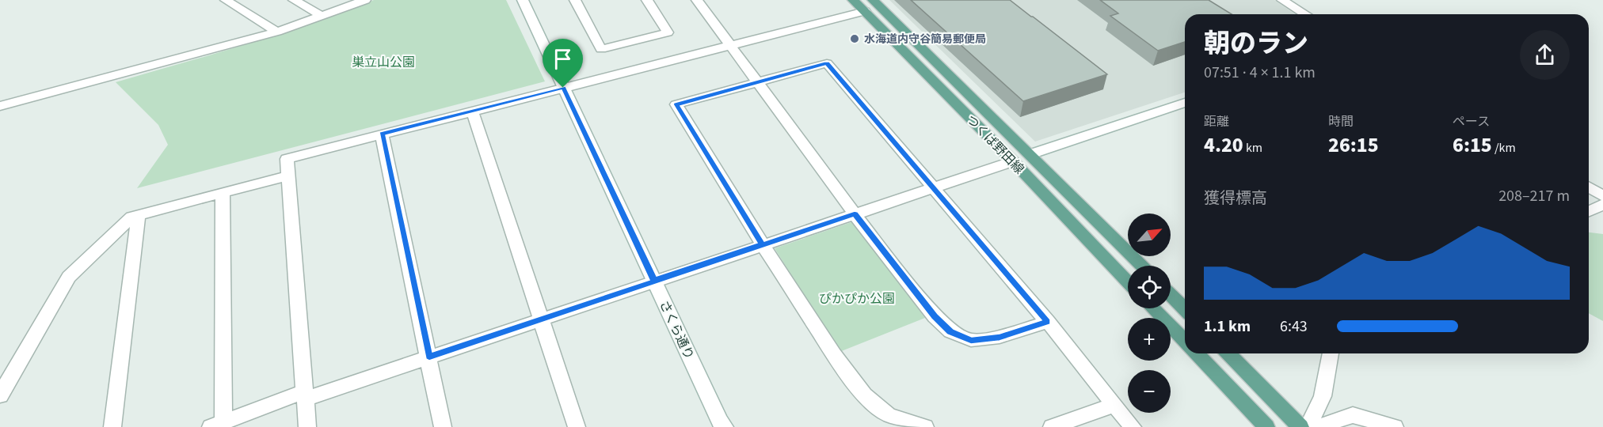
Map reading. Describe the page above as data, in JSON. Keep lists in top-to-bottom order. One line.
{"streets":{"main road":["つくば野田線"],"street":["さくら通り"]},"parks":["巣立山公園","ぴかぴか公園"],"places":["水海道内守谷簡易郵便局"],"north":"top right","page":{"heading":["朝のラン","07:51 · 4 × 1.1 km"],"stats":[["距離","4.20 km"],["時間","26:15"],["ペース","6:15 /km"]],"chart":["獲得標高","208–217 m"],"map_buttons":["+","−"],"list":[{"name":"1.1 km","note":"6:43"}]}}
